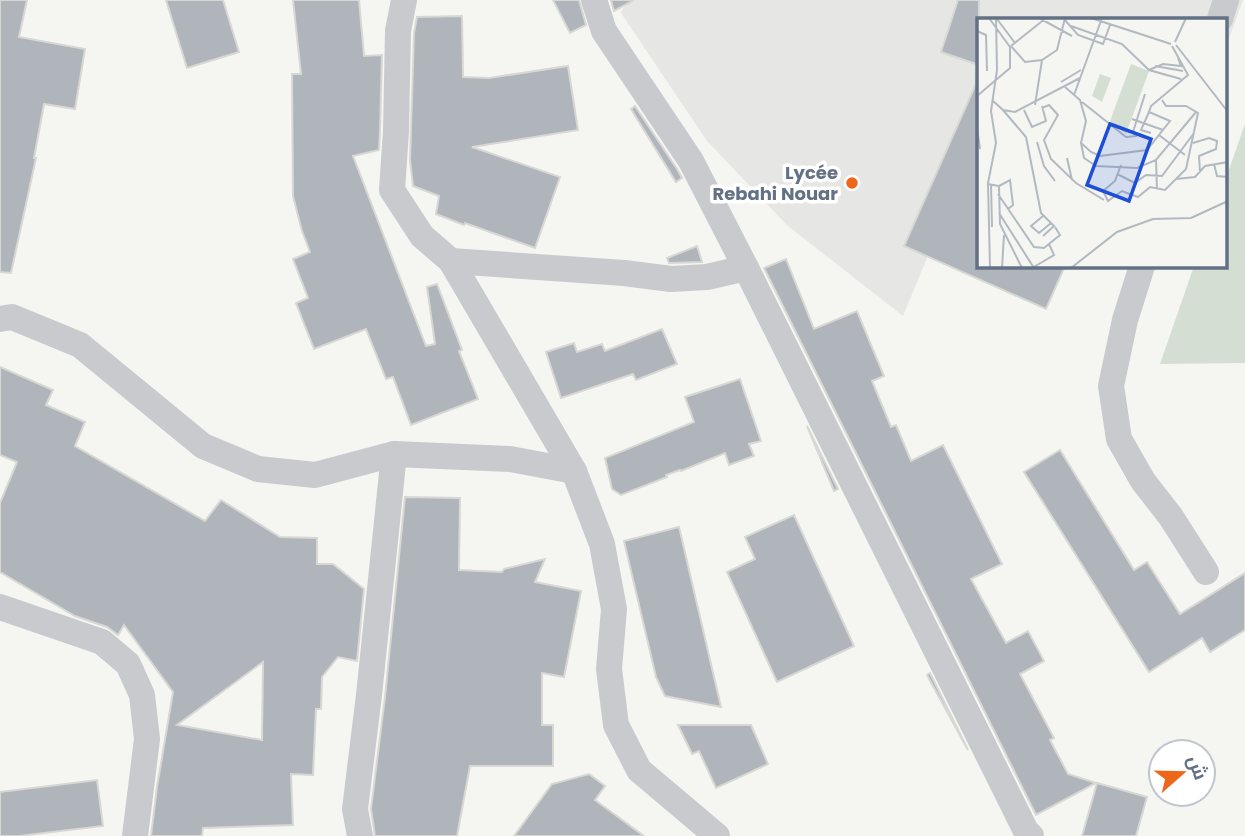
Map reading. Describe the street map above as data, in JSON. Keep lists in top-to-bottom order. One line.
{"places":["Lycée Rebahi Nouar"],"north":"right"}
